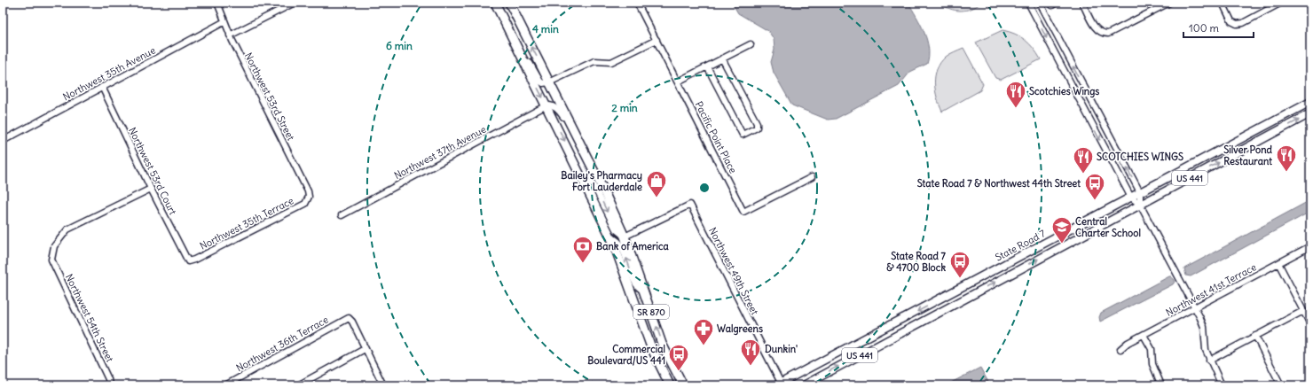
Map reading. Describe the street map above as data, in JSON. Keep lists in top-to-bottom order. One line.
{"streets":{"highway":["SR 870"],"main road":["US 441","State Road 7"],"street":["Northwest 35th Avenue","Northwest 53rd Street","Pacific Point Place","Northwest 37th Avenue","Northwest 53rd Court","Northwest 35th Terrace","Northwest 49th Street","Northwest 41st Terrace","Northwest 54th Street","Northwest 36th Terrace"]},"crossings":[["Northwest 35th Avenue","Northwest 53rd Street"],["Northwest 35th Avenue","Northwest 53rd Court"],["Northwest 53rd Street","Northwest 35th Terrace"],["Northwest 37th Avenue","SR 870"],["Northwest 53rd Court","Northwest 35th Terrace"],["Northwest 53rd Court","Northwest 54th Street"],["State Road 7","Northwest 49th Street"],["Northwest 49th Street","SR 870"]],"places":{"restaurant":["Scotchies Wings","Silver Pond Restaurant","SCOTCHIES WINGS","Dunkin'"],"shop":["Bailey's Pharmacy Fort Lauderdale"],"bus stop":["State Road 7 & Northwest 44th Street","State Road 7 & 4700 Block","Commercial Boulevard/US 441"],"school or university":["Central Charter School"],"bank":["Bank of America"],"pharmacy":["Walgreens"]},"scale_bar":"100 m","rings":["4 min","6 min","2 min"]}
